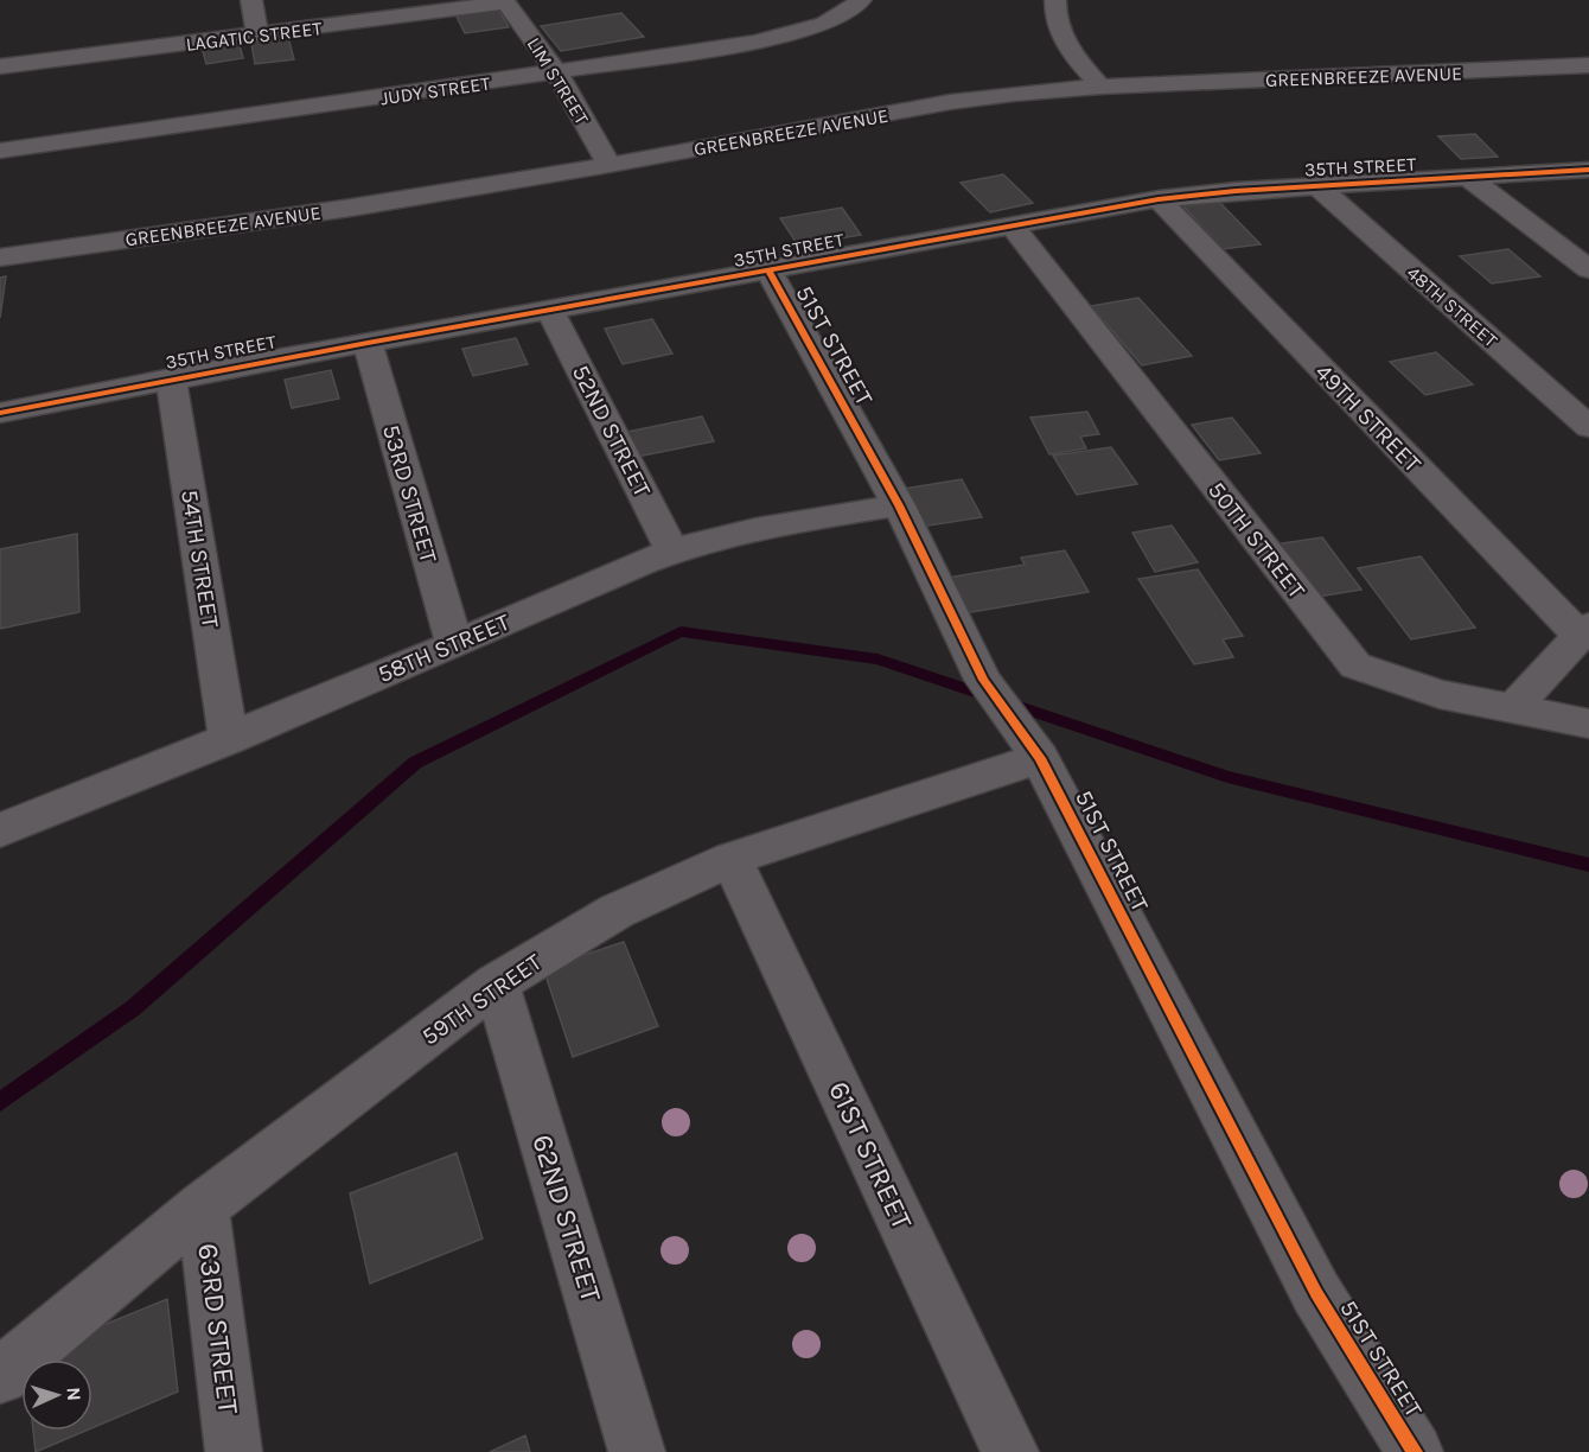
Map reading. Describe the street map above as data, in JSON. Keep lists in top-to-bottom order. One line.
{"streets":{"street":["LAGATIC STREET","GREENBREEZE AVENUE","LIM STREET","JUDY STREET","35TH STREET","48TH STREET","51ST STREET","49TH STREET","52ND STREET","53RD STREET","50TH STREET","54TH STREET","58TH STREET","59TH STREET","61ST STREET","62ND STREET","63RD STREET"]},"crossings":[["LAGATIC STREET","LIM STREET"],["GREENBREEZE AVENUE","LIM STREET"],["LIM STREET","JUDY STREET"],["35TH STREET","48TH STREET"],["35TH STREET","51ST STREET"],["35TH STREET","49TH STREET"],["35TH STREET","52ND STREET"],["35TH STREET","53RD STREET"],["35TH STREET","50TH STREET"],["35TH STREET","54TH STREET"],["51ST STREET","58TH STREET"],["51ST STREET","59TH STREET"],["52ND STREET","58TH STREET"],["53RD STREET","58TH STREET"],["54TH STREET","58TH STREET"],["59TH STREET","61ST STREET"],["59TH STREET","62ND STREET"],["59TH STREET","63RD STREET"]],"north":"right"}
